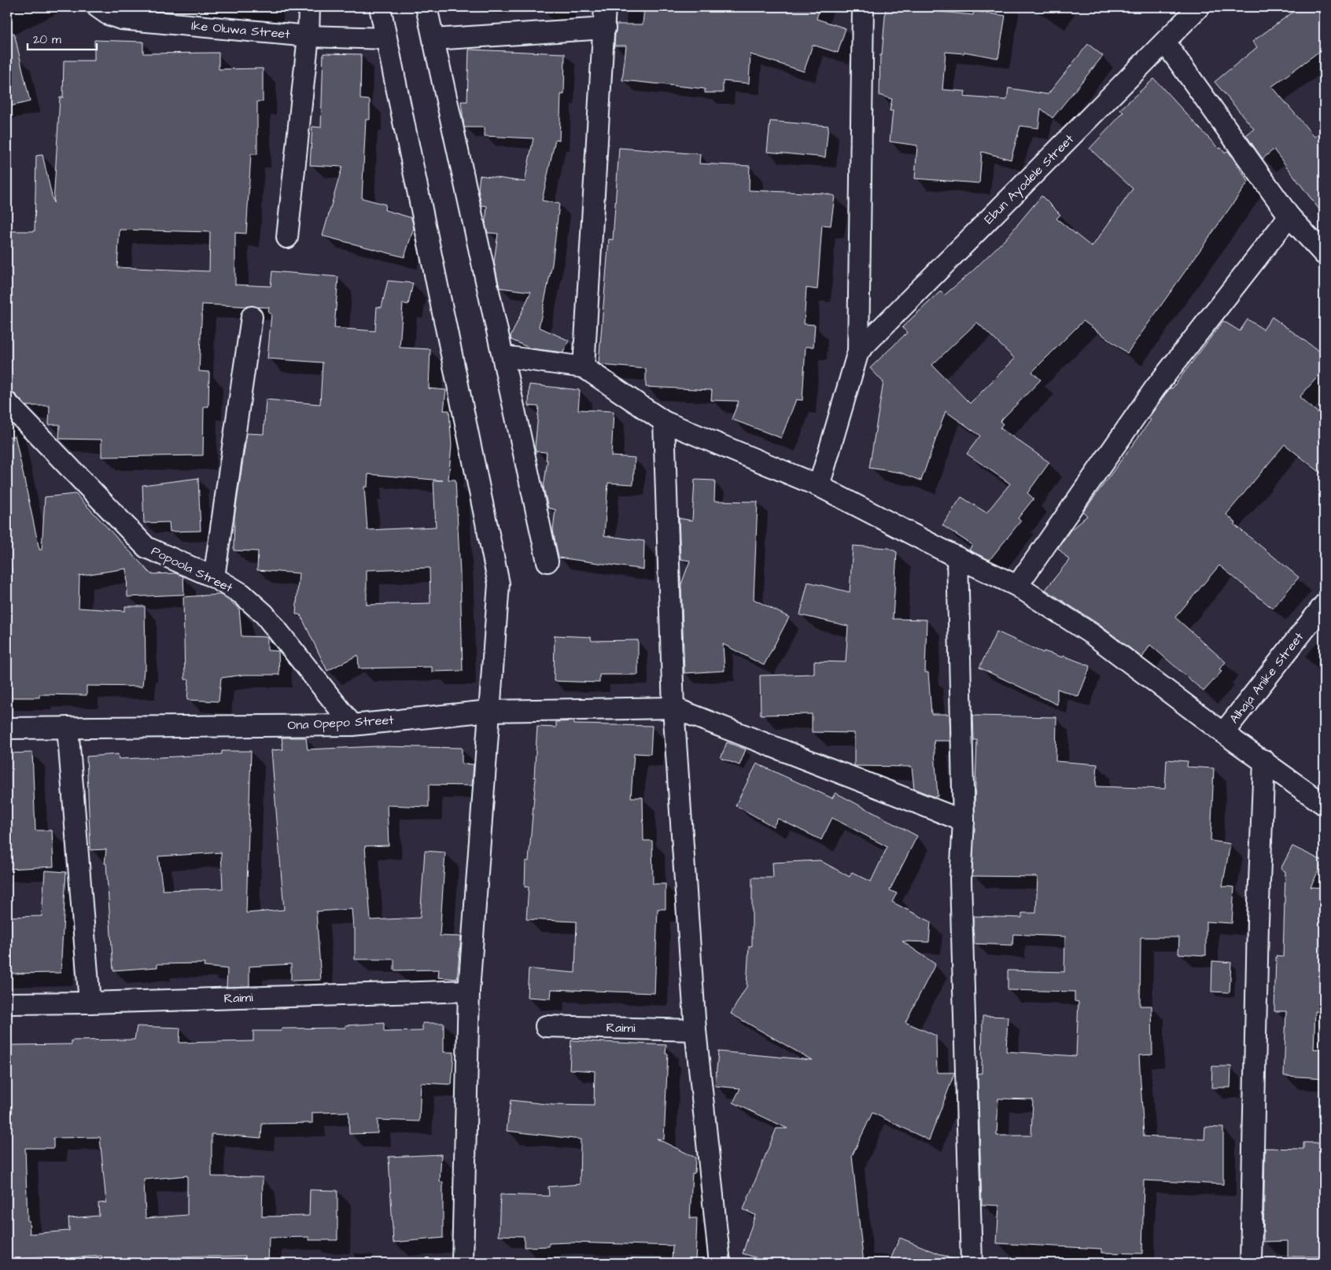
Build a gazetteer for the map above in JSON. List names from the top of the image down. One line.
{"streets":{"street":["Ike Oluwa Street","Ebun Ayodele Street","Popoola Street","Alhaja Anike Street","Ona Opepo Street","Raimi"]},"crossings":[["Popoola Street","Ona Opepo Street"]],"scale_bar":"20 m"}
